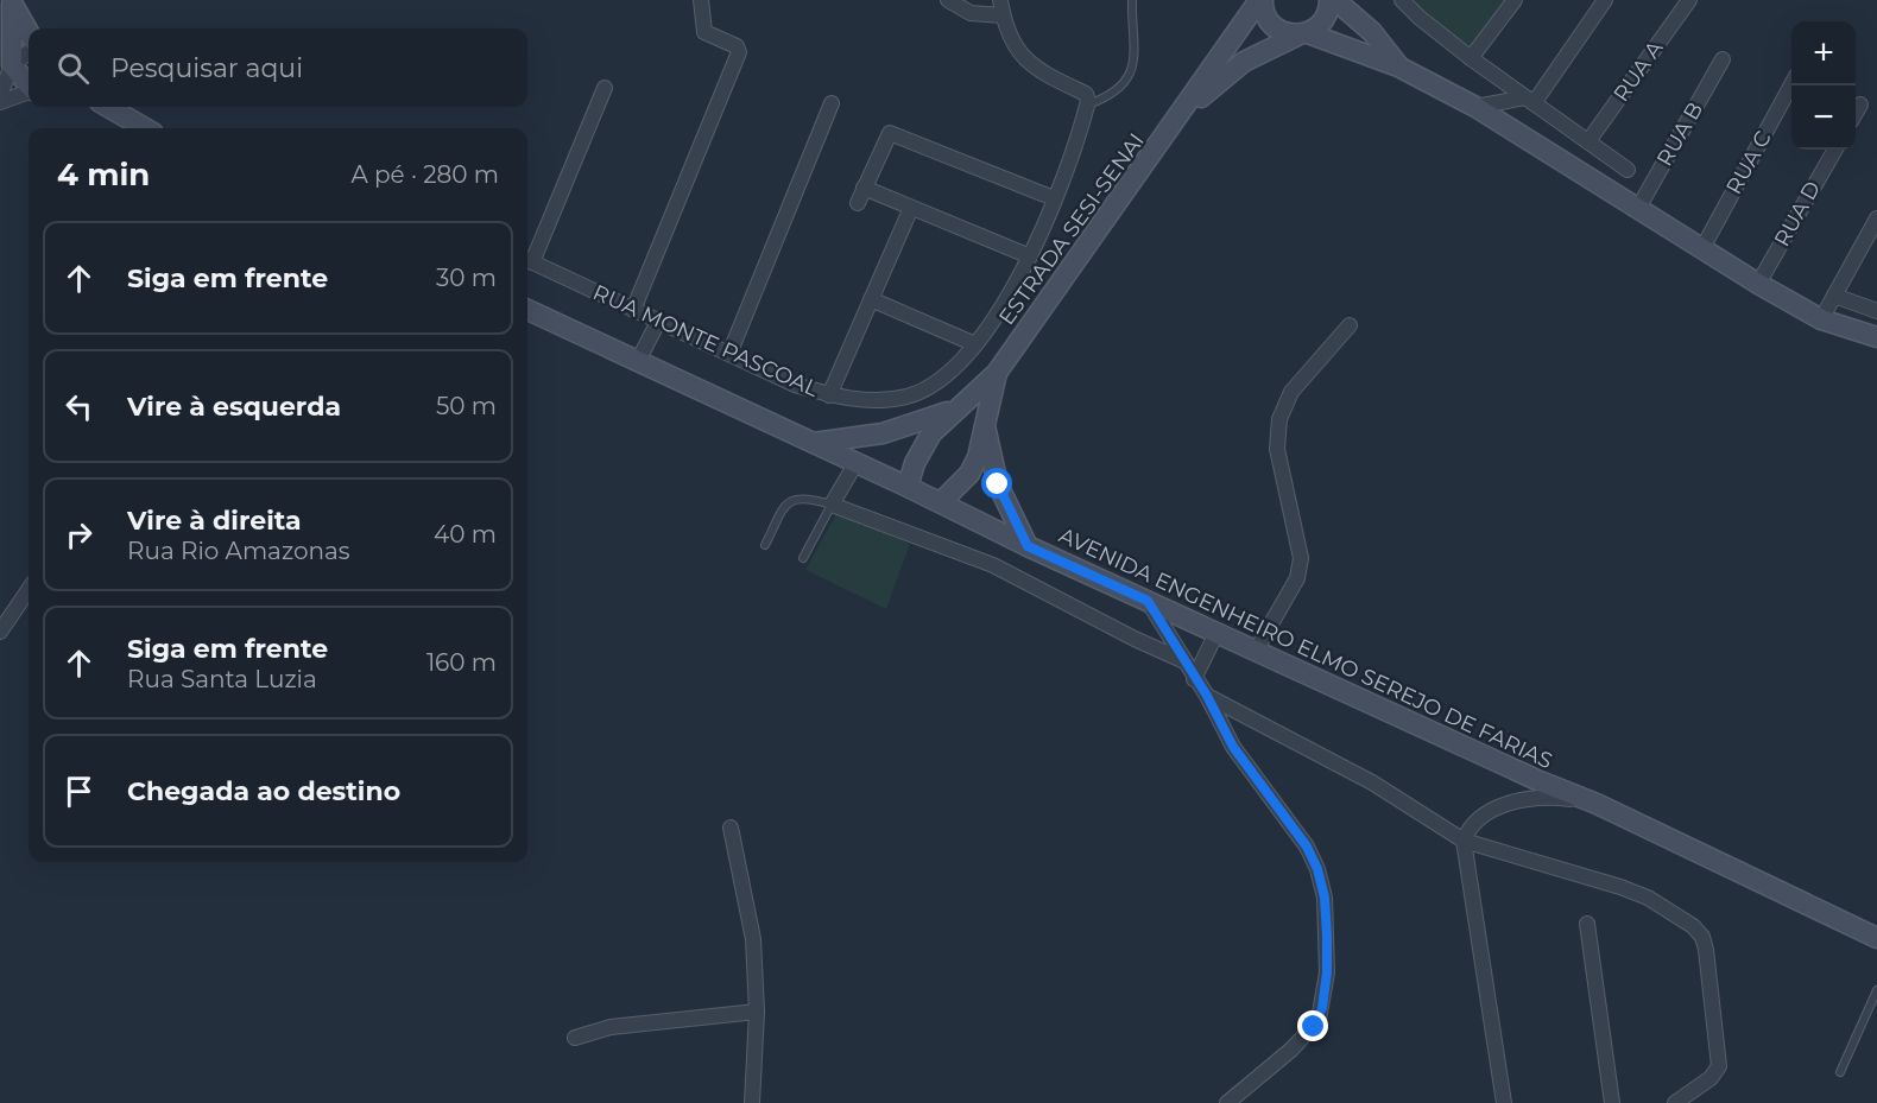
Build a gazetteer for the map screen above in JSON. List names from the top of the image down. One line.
{"streets":{"main road":["ESTRADA SESI-SENAI","AVENIDA ENGENHEIRO ELMO SEREJO DE FARIAS"],"street":["RUA A","RUA B","RUA C","RUA D","RUA MONTE PASCOAL"]},"crossings":[["ESTRADA SESI-SENAI","AVENIDA ENGENHEIRO ELMO SEREJO DE FARIAS"]],"page":{"map_buttons":["+","−"],"search":"Pesquisar aqui","heading":["4 min","A pé · 280 m"],"list":[["Siga em frente","30 m"],["Vire à esquerda","50 m"],["Vire à direita","Rua Rio Amazonas","40 m"],["Siga em frente","Rua Santa Luzia","160 m"],"Chegada ao destino"]}}
